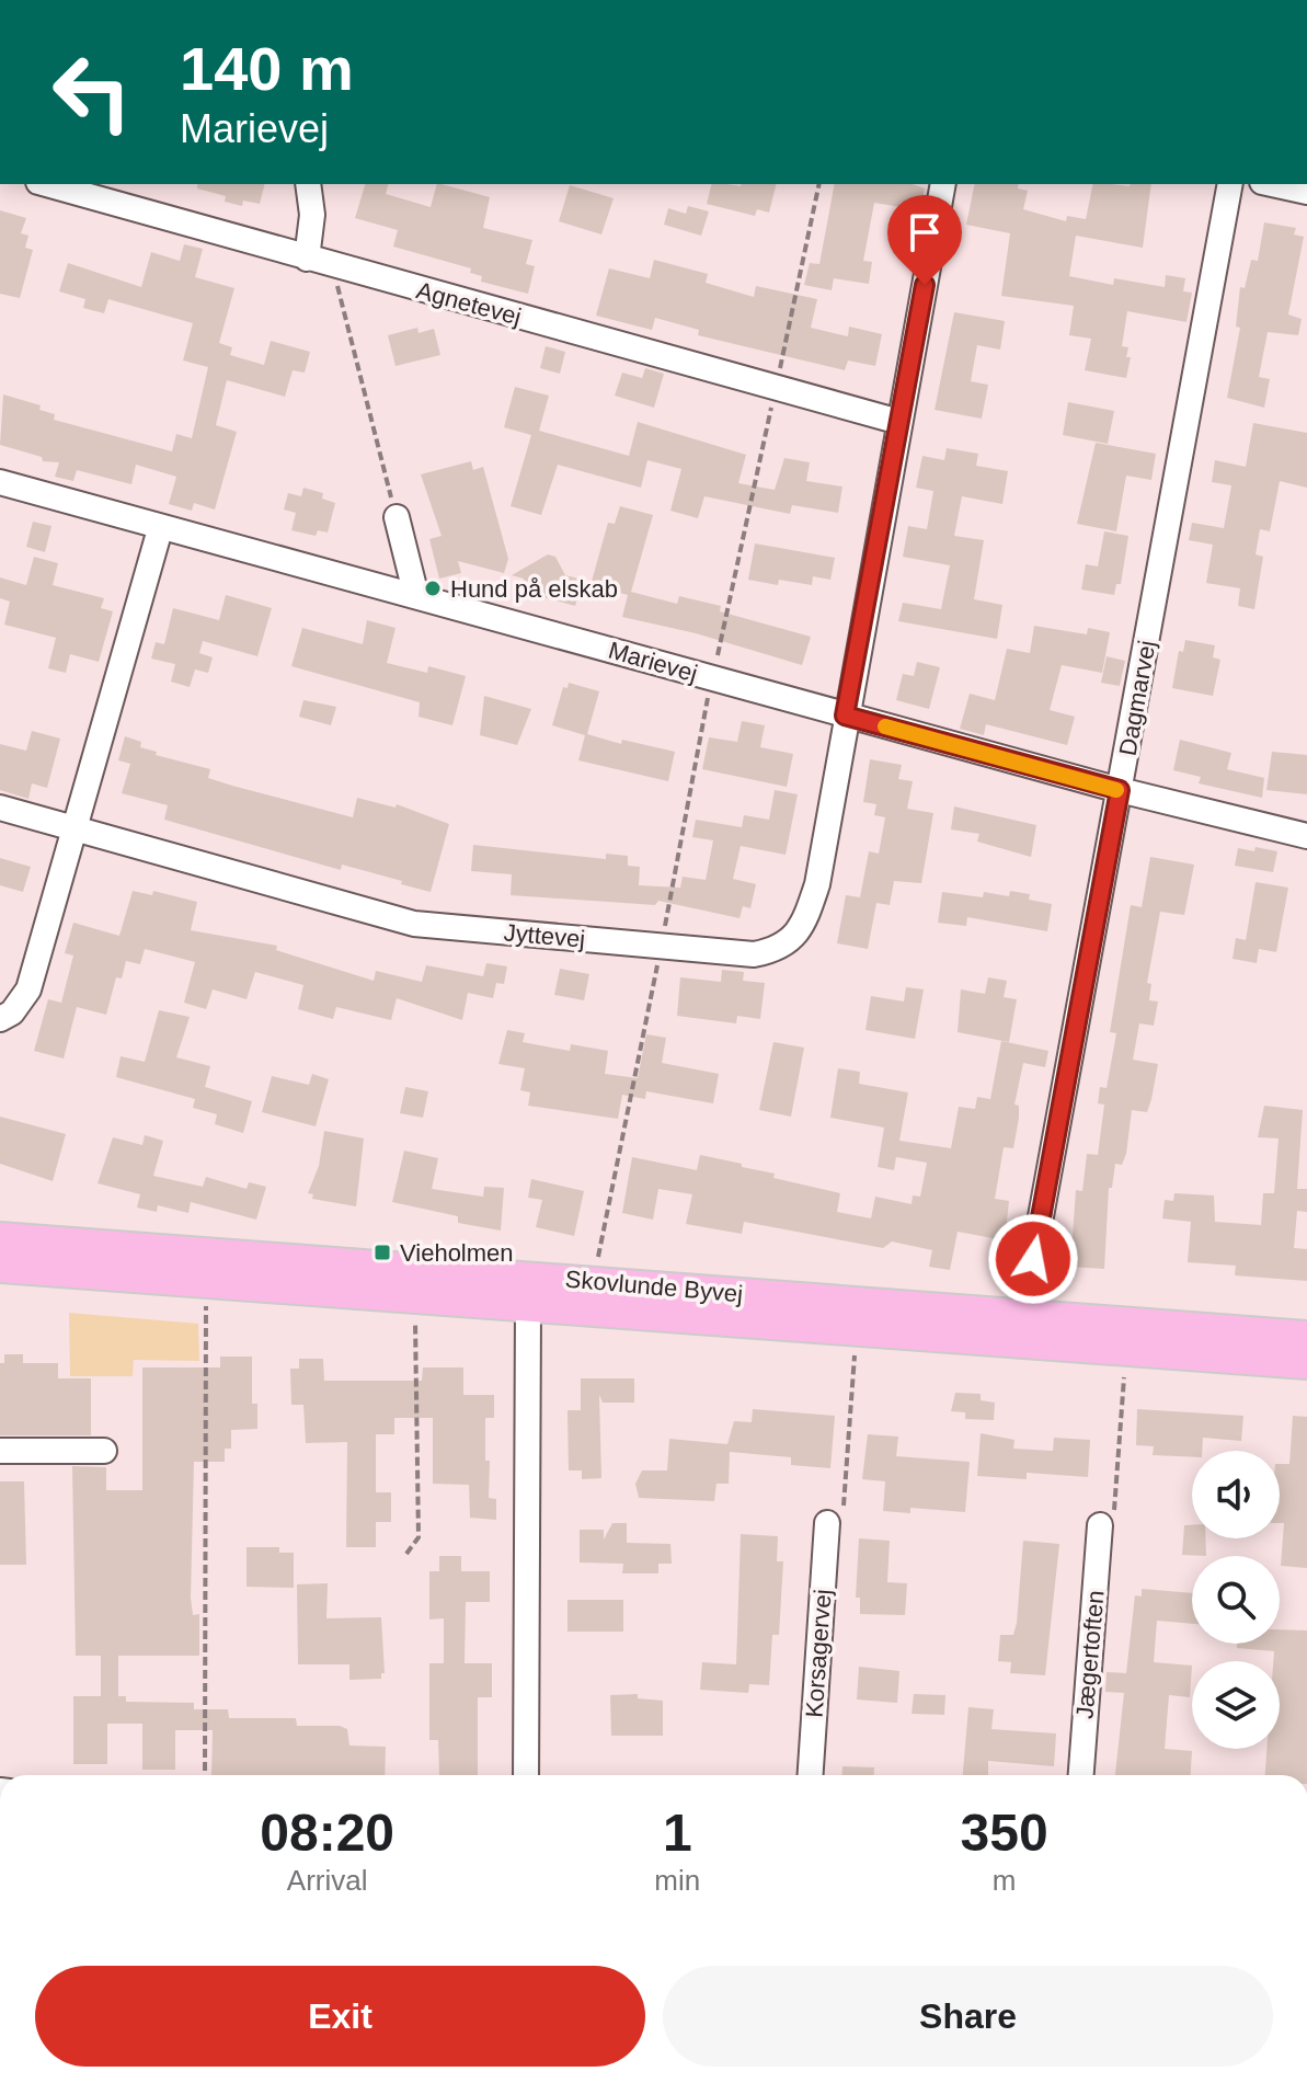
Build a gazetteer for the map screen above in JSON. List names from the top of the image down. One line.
{"streets":{"main road":["Skovlunde Byvej"],"street":["Agnetevej","Marievej","Dagmarvej","Jyttevej","Korsagervej","Jægertoften"]},"crossings":[["Agnetevej","Jyttevej"],["Marievej","Dagmarvej"],["Marievej","Jyttevej"],["Dagmarvej","Skovlunde Byvej"]],"places":{"other":["Hund på elskab"],"transit":["Vieholmen"]},"page":{"turn":["140 m","Marievej"],"eta":["08:20","Arrival","1","min","350","m"],"buttons":["Exit","Share"]}}
